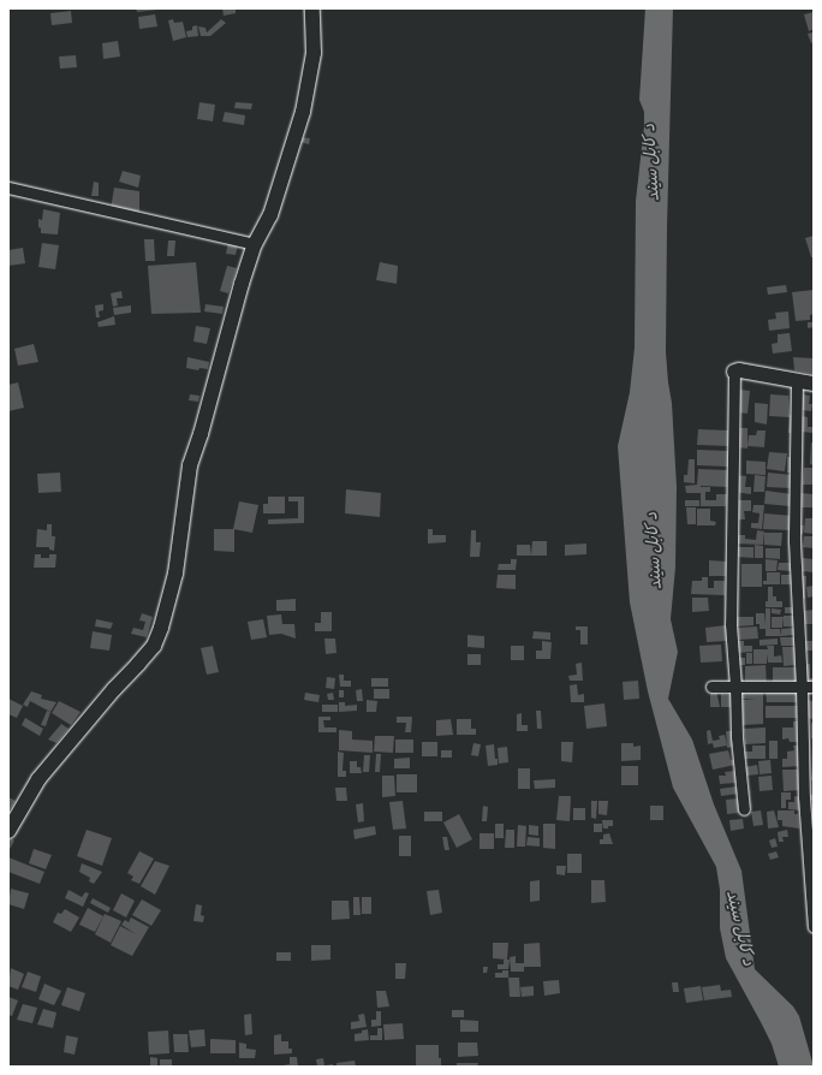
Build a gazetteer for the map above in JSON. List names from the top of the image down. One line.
{"water":["د کابل سيند"]}
